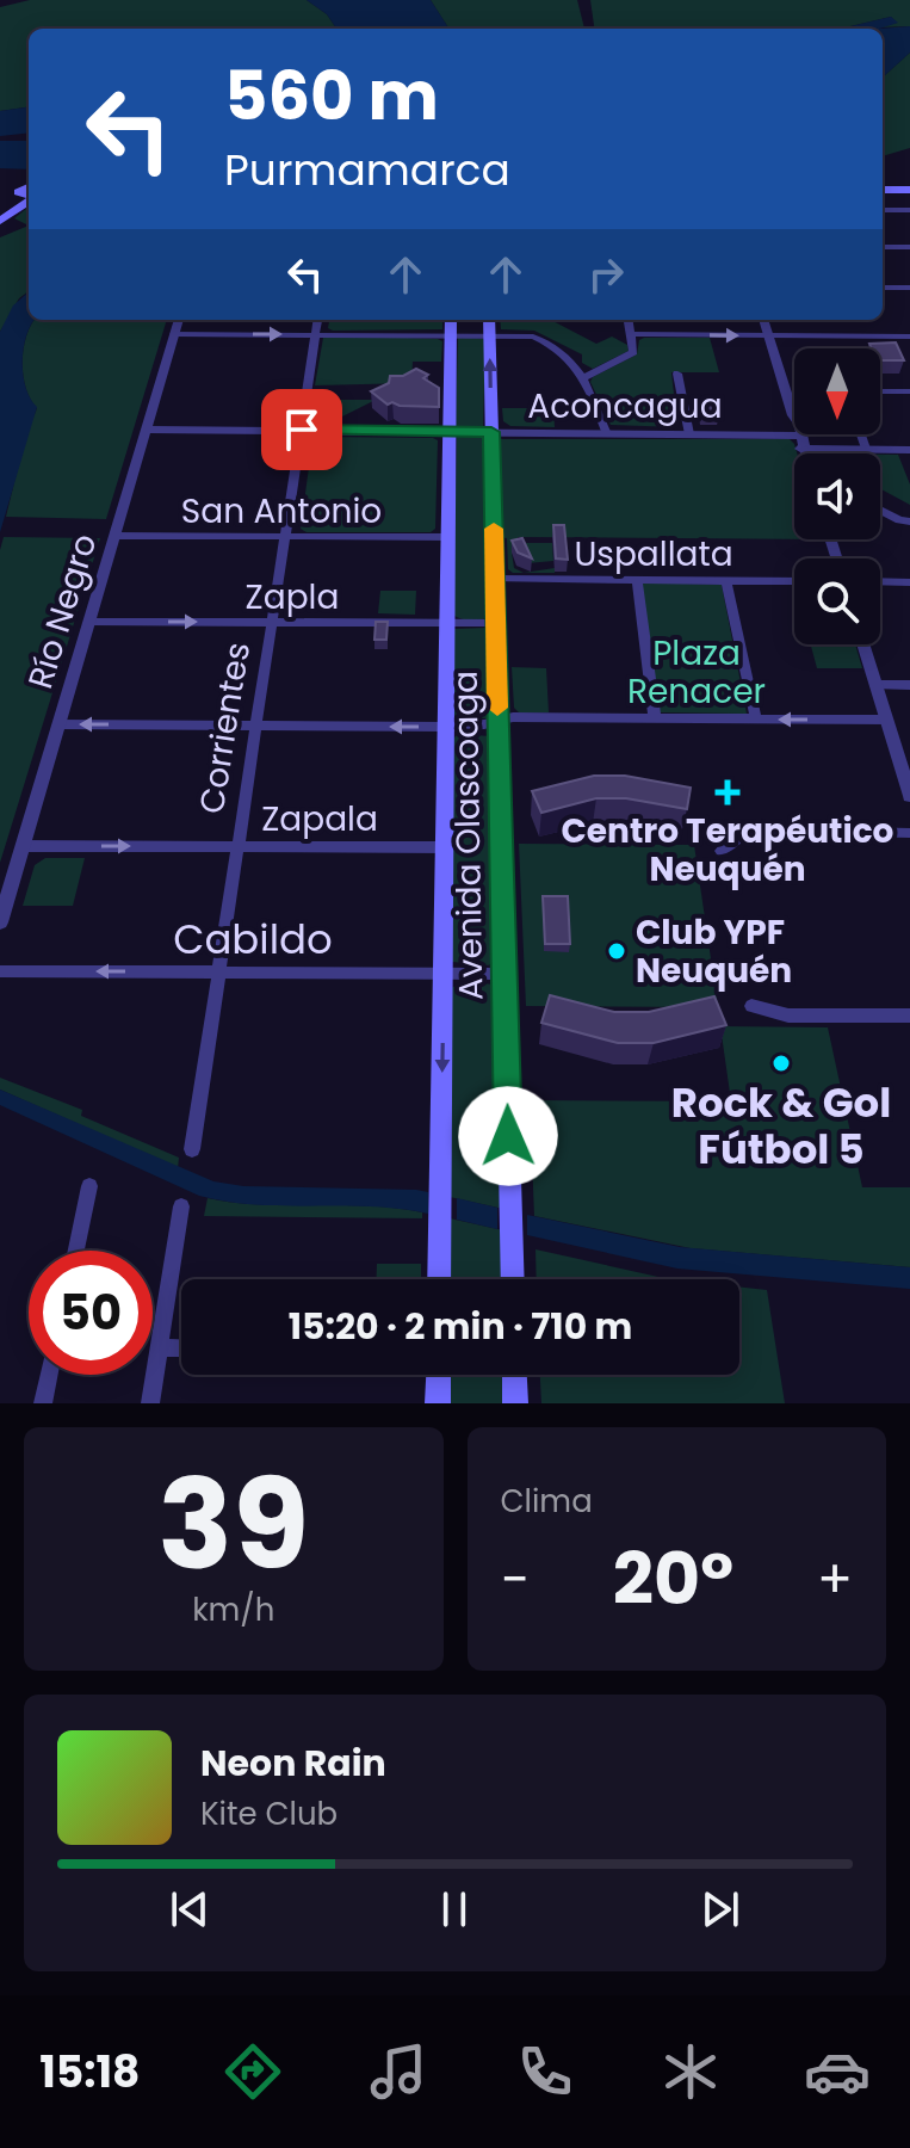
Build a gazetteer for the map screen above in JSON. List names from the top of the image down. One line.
{"streets":{"main road":["Avenida Olascoaga"],"street":["Aconcagua","San Antonio","Uspallata","Zapla","Río Negro","Corrientes","Zapala","Cabildo"]},"crossings":[["Aconcagua","Río Negro"],["Aconcagua","Corrientes"],["Aconcagua","Avenida Olascoaga"],["San Antonio","Río Negro"],["San Antonio","Corrientes"],["San Antonio","Avenida Olascoaga"],["Uspallata","Avenida Olascoaga"],["Zapla","Río Negro"],["Zapla","Corrientes"],["Zapla","Avenida Olascoaga"],["Río Negro","Zapala"],["Corrientes","Zapala"],["Corrientes","Cabildo"],["Zapala","Avenida Olascoaga"],["Avenida Olascoaga","Cabildo"]],"one_way":["Zapala","Cabildo"],"parks":["Plaza Renacer"],"places":{"health":["Centro Terapéutico Neuquén"],"other":["Club YPF Neuquén","Rock & Gol Fútbol 5"]},"north":"bottom","page":{"turn":["560 m","Purmamarca"],"limit":"50","trip":"15:20 · 2 min · 710 m","tile":[["39","km/h"],"Clima"],"heat":["−","20°","+"],"song":["Neon Rain","Kite Club"],"tabs":"15:18"}}
